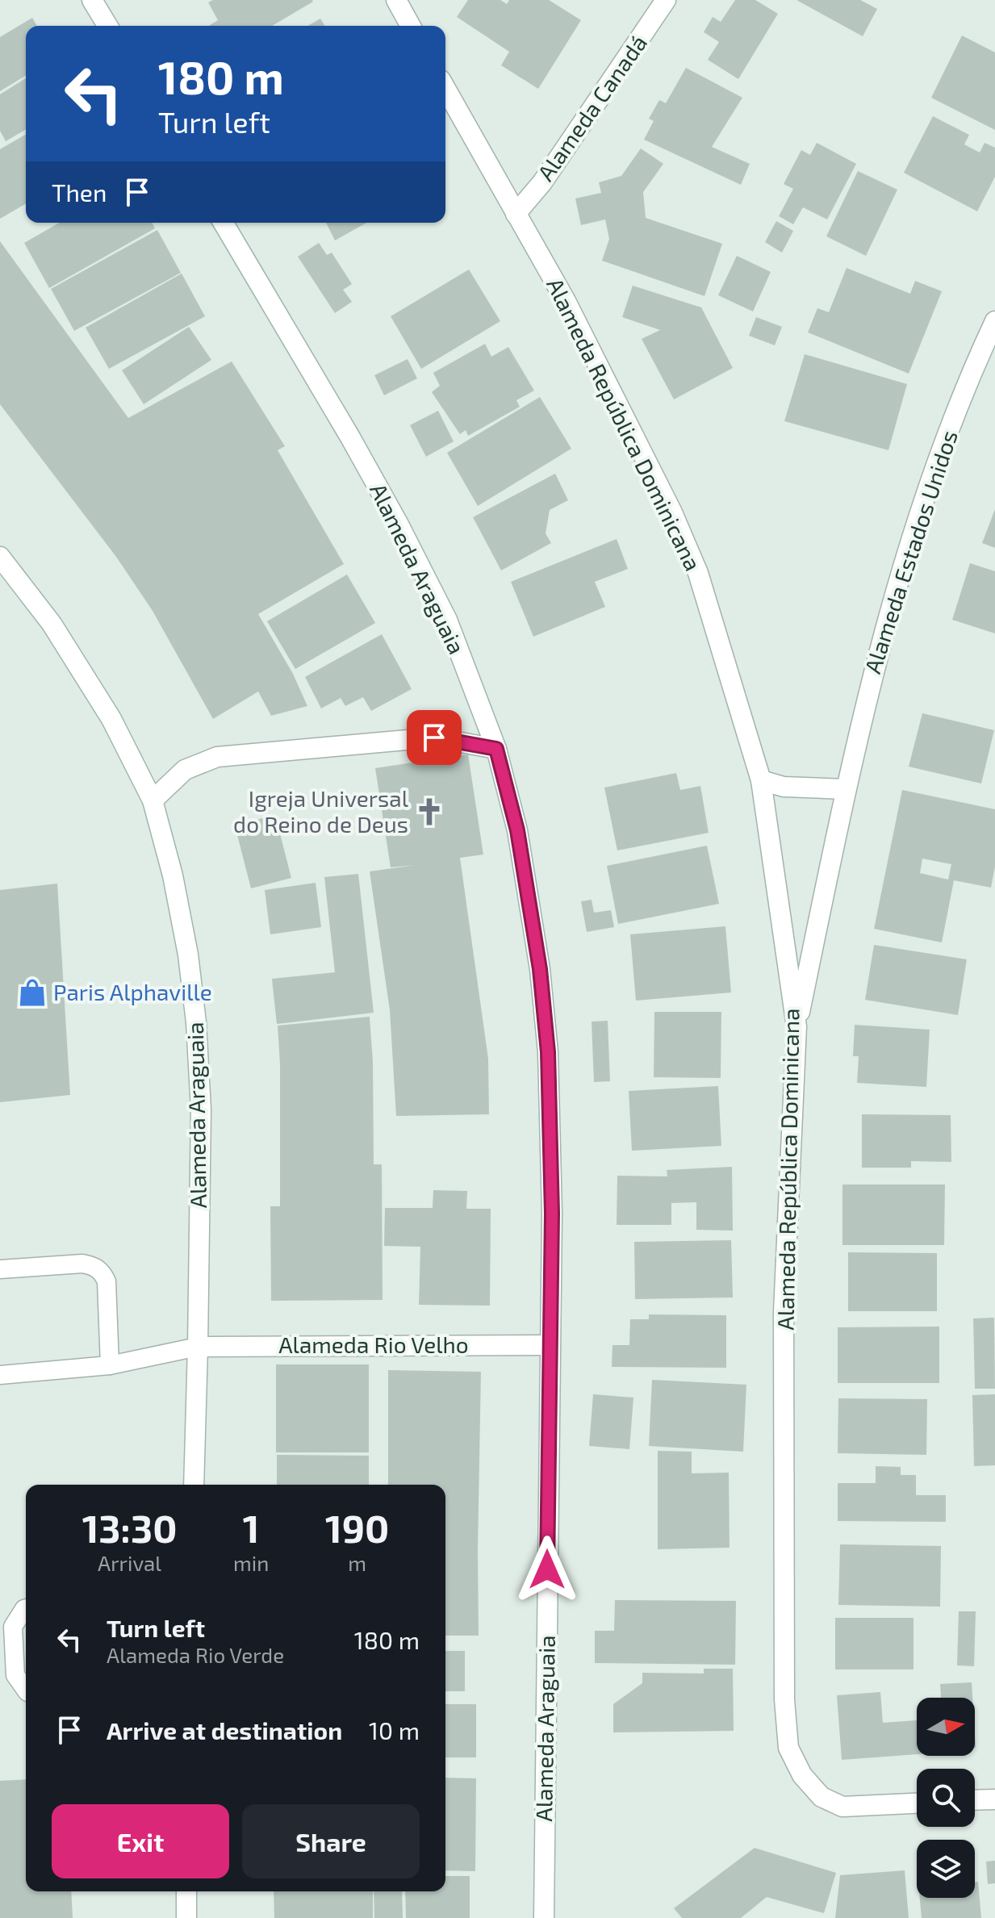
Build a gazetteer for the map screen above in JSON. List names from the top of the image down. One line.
{"streets":{"street":["Alameda Canadá","Alameda República Dominicana","Alameda Estados Unidos","Alameda Araguaia","Alameda Rio Velho"]},"crossings":[["Alameda Canadá","Alameda República Dominicana"],["Alameda República Dominicana","Alameda Estados Unidos"],["Alameda Araguaia","Alameda Rio Velho"]],"places":{"church":["Igreja Universal do Reino de Deus"],"shop":["Paris Alphaville"]},"north":"right","page":{"turn":["180 m","Turn left"],"then":"Then","eta":["13:30","Arrival","1","min","190","m"],"list":[{"name":"Turn left","note":"Alameda Rio Verde","value":"180 m"},{"name":"Arrive at destination","value":"10 m"}],"buttons":["Exit","Share"]}}
